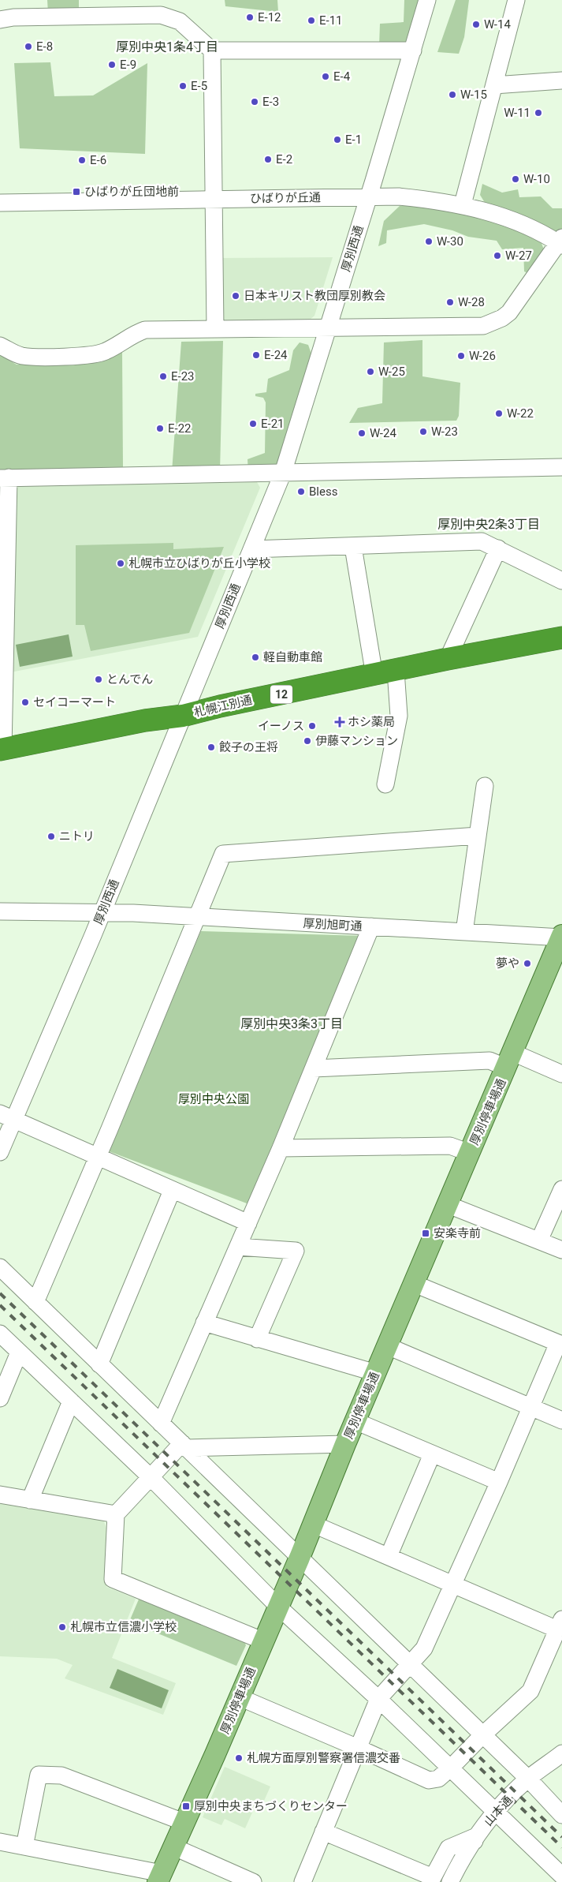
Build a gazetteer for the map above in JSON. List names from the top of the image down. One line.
{"streets":{"highway":["12","札幌江別通"],"main road":["厚別停車場通"],"street":["ひばりが丘通","厚別西通","厚別旭町通","山本通"]},"crossings":[["ひばりが丘通","厚別西通"],["厚別西通","札幌江別通"],["厚別西通","厚別旭町通"],["厚別旭町通","厚別停車場通"]],"districts":["厚別中央1条4丁目","厚別中央2条3丁目","厚別中央3条3丁目"],"parks":["厚別中央公園"],"places":{"other":["E-12","E-11","W-14","E-8","E-9","E-4","E-5","W-15","E-3","W-11","E-1","E-2","E-6","W-10","W-30","W-27","日本キリスト教団厚別教会","W-28","E-24","W-26","W-25","E-23","W-22","E-21","E-22","W-23","W-24","Bless","札幌市立ひばりが丘小学校","軽自動車館","とんでん","セイコーマート","イーノス","伊藤マンション","餃子の王将","ニトリ","夢や","札幌市立信濃小学校","札幌方面厚別警察署信濃交番"],"transit":["ひばりが丘団地前","安楽寺前","厚別中央まちづくりセンター"],"health":["ホシ薬局"]}}
